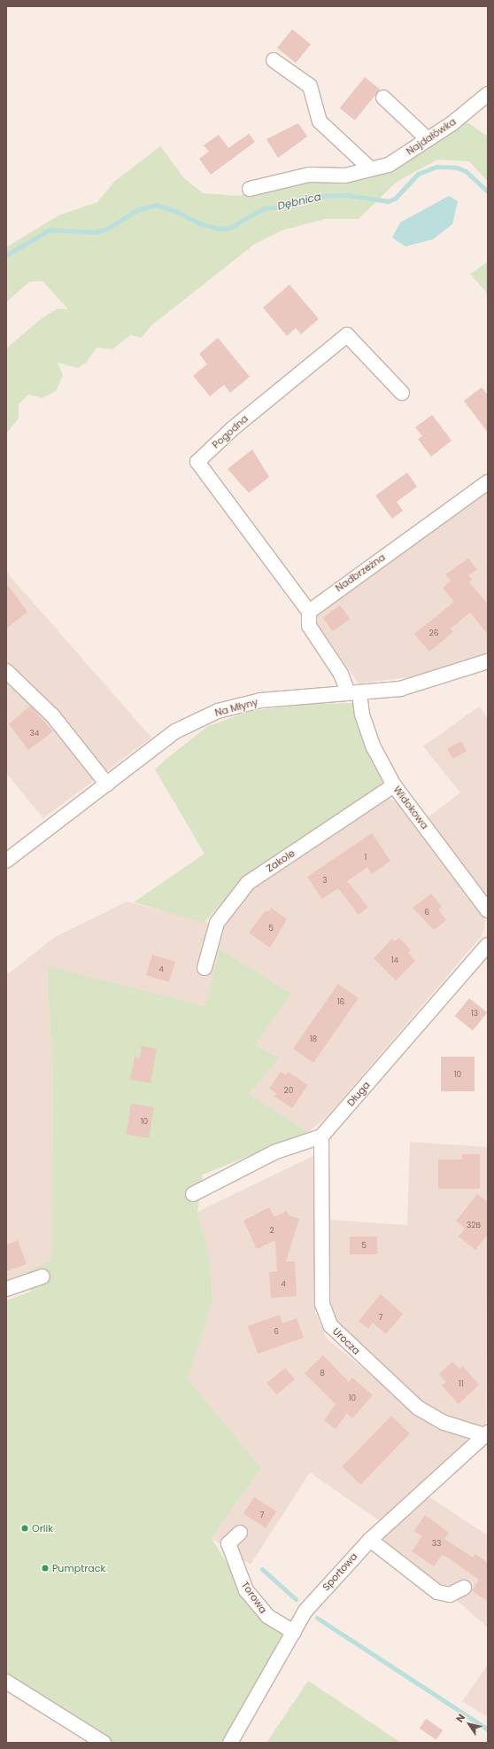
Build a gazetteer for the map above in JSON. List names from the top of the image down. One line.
{"streets":{"street":["Najdałówka","Pogodna","Nadbrzeżna","Na Młyny","Widokowa","Zakole","Długa","Urocza","Sportowa","Torowa"]},"crossings":[["Pogodna","Nadbrzeżna"],["Na Młyny","Widokowa"],["Widokowa","Zakole"],["Długa","Urocza"],["Urocza","Sportowa"],["Sportowa","Torowa"]],"water":["Dębnica"],"places":["Orlik","Pumptrack"],"house_numbers":["26","34","1","3","6","5","14","4","16","13","18","10","20","10","32B","2","5","4","7","6","8","11","10","7","33"],"north":"top left"}
